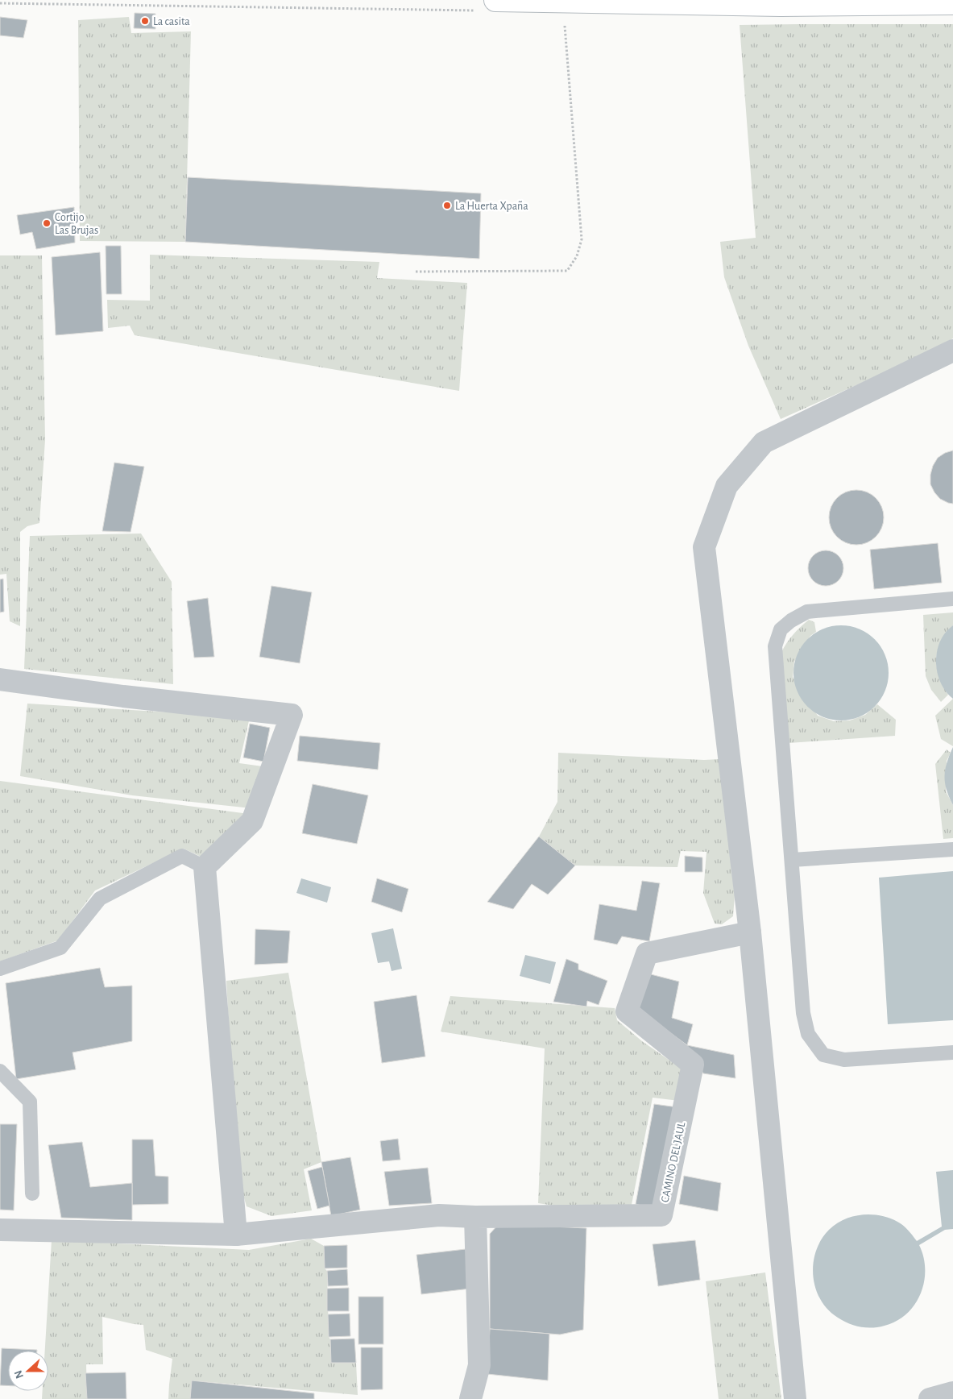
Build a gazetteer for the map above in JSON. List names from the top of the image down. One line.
{"streets":{"street":["CAMINO DEL JAUL"]},"places":["La casita","La Huerta Xpaña","Cortijo Las Brujas"],"north":"left"}
